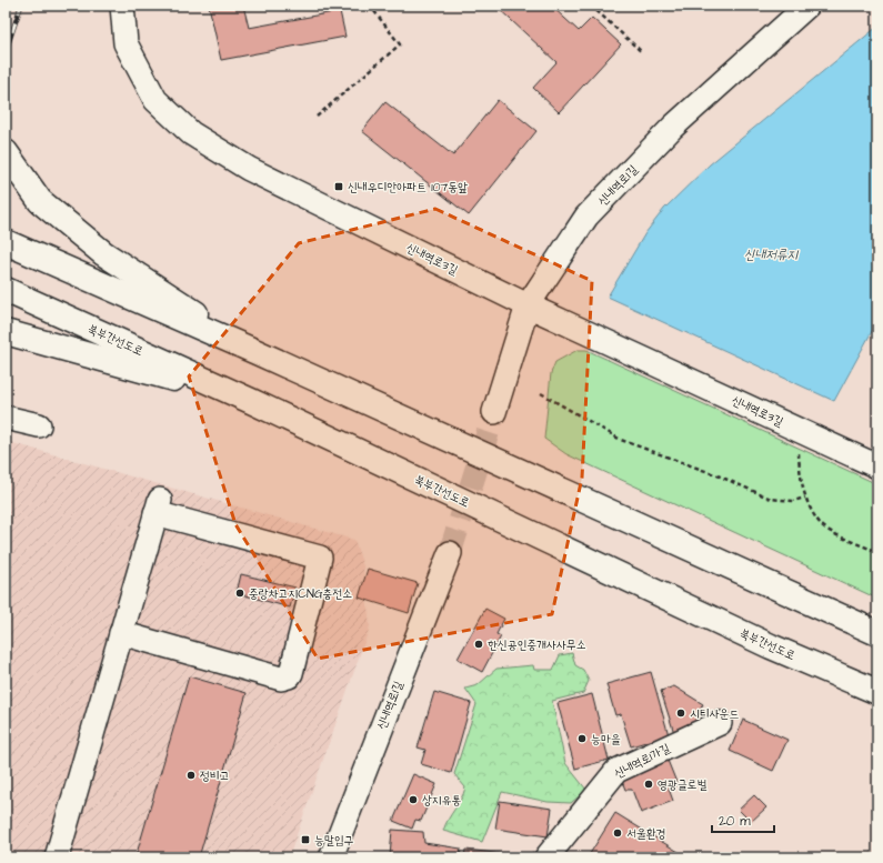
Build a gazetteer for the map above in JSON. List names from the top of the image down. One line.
{"streets":{"highway":["북부간선도로"],"street":["신내역로1길","신내역로3길","신내역로1가길"]},"crossings":[["신내역로1길","신내역로3길"]],"water":["신내저류지"],"places":{"transit":["신내우디안아파트 107동앞","능말입구"],"other":["중랑차고지CNG충전소","한신공인중개사사무소","시티사운드","능마을","정비고","영광글로벌","상지유통","서울환경"]},"scale_bar":"20 m"}
